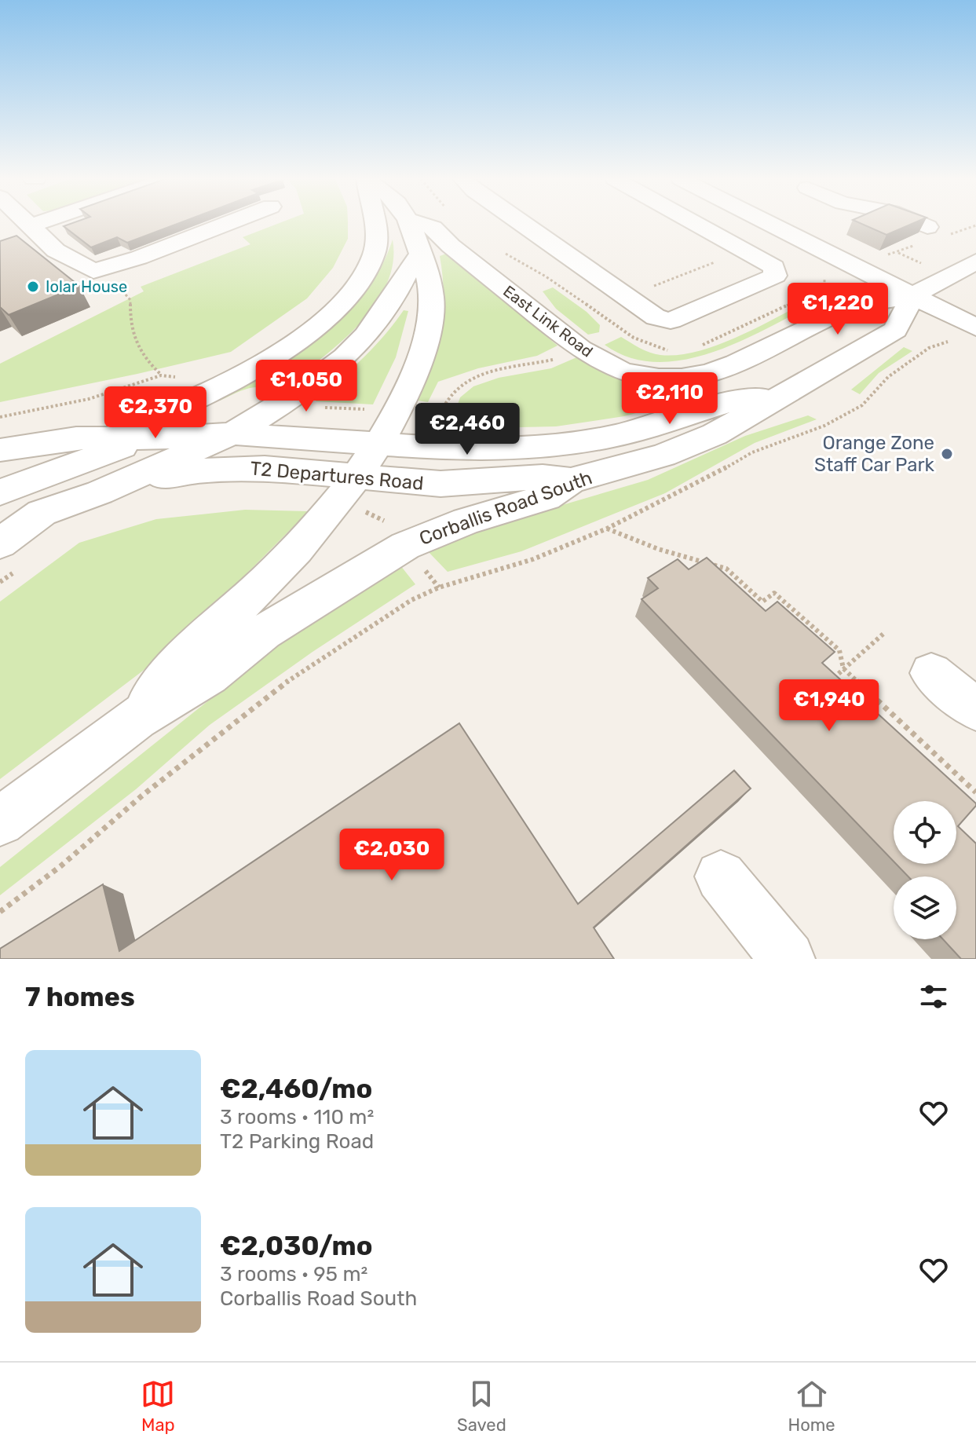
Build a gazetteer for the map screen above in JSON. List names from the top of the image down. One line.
{"streets":{"street":["East Link Road","T2 Departures Road","Corballis Road South"]},"crossings":[["East Link Road","Corballis Road South"],["T2 Departures Road","Corballis Road South"]],"places":["Iolar House","Orange Zone Staff Car Park"],"page":{"price":["€1,220","€1,050","€2,110","€2,370","€2,460","€1,940","€2,030"],"heading":"7 homes","list":[{"name":"€2,460/mo","note":"3 rooms · 110 m² · T2 Parking Road"},{"name":"€2,030/mo","note":"3 rooms · 95 m² · Corballis Road South"}],"tabs":["Map","Saved","Home"]}}
